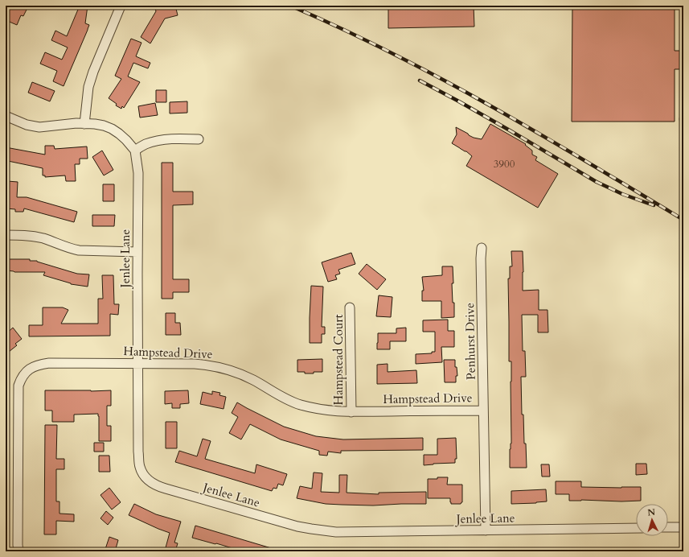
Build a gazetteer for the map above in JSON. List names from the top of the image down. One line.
{"streets":{"street":["Jenlee Lane","Penhurst Drive","Hampstead Drive","Hampstead Court"]},"crossings":[["Jenlee Lane","Penhurst Drive"],["Jenlee Lane","Hampstead Drive"],["Penhurst Drive","Hampstead Drive"],["Hampstead Drive","Hampstead Court"]],"house_numbers":["3900"],"north":"top"}
